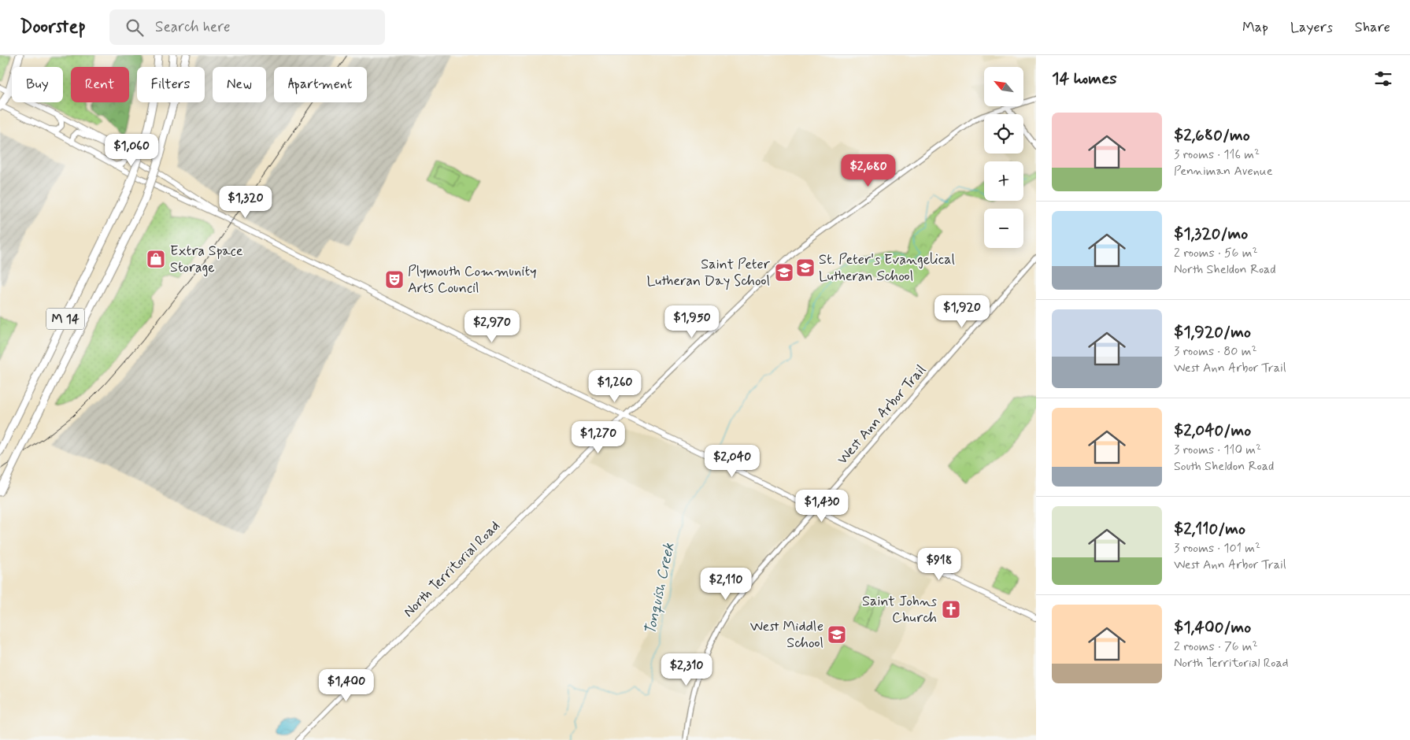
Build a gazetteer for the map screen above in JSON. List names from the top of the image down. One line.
{"streets":{"highway":["M 14"],"main road":["North Territorial Road"],"street":["West Ann Arbor Trail"]},"water":["Tonquish Creek"],"places":{"shop":["Extra Space Storage"],"school or university":["St. Peter's Evangelical Lutheran School","Saint Peter Lutheran Day School","West Middle School"],"theatre":["Plymouth Community Arts Council"],"church":["Saint Johns Church"]},"north":"top left","page":{"header":"Doorstep","search":"Search here","nav":["Map","Layers","Share"],"heading":"14 homes","map_buttons":["+","−"],"chip":["Buy","Rent","Filters","New","Apartment"],"list":[{"name":"$2,680/mo","note":"3 rooms · 116 m² · Penniman Avenue"},{"name":"$1,320/mo","note":"2 rooms · 56 m² · North Sheldon Road"},{"name":"$1,920/mo","note":"3 rooms · 80 m² · West Ann Arbor Trail"},{"name":"$2,040/mo","note":"3 rooms · 110 m² · South Sheldon Road"},{"name":"$2,110/mo","note":"3 rooms · 101 m² · West Ann Arbor Trail"},{"name":"$1,400/mo","note":"2 rooms · 76 m² · North Territorial Road"}],"price":["$1,060","$2,680","$1,320","$1,920","$1,950","$2,970","$1,260","$1,270","$2,040","$1,430","$918","$2,110","$2,310","$1,400"]}}
